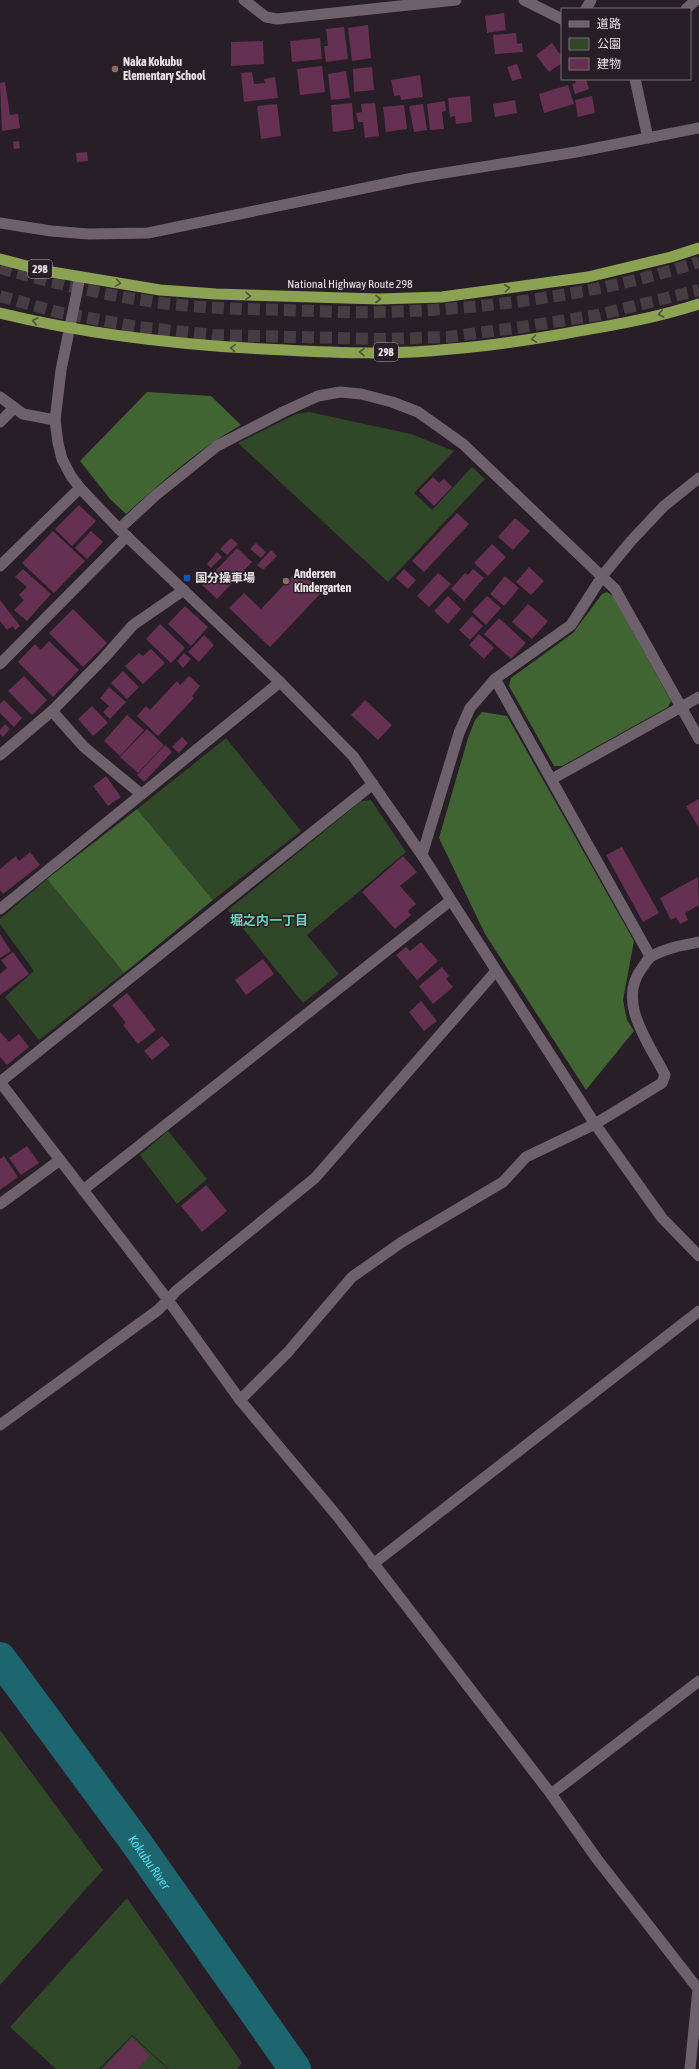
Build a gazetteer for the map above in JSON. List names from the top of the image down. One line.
{"streets":{"highway":["298","National Highway Route 298"]},"districts":["堀之内一丁目"],"water":["Kokubu River"],"places":{"other":["Naka Kokubu Elementary School","Andersen Kindergarten"],"transit":["国分操車場"]},"legend":["道路","公園","建物"]}
